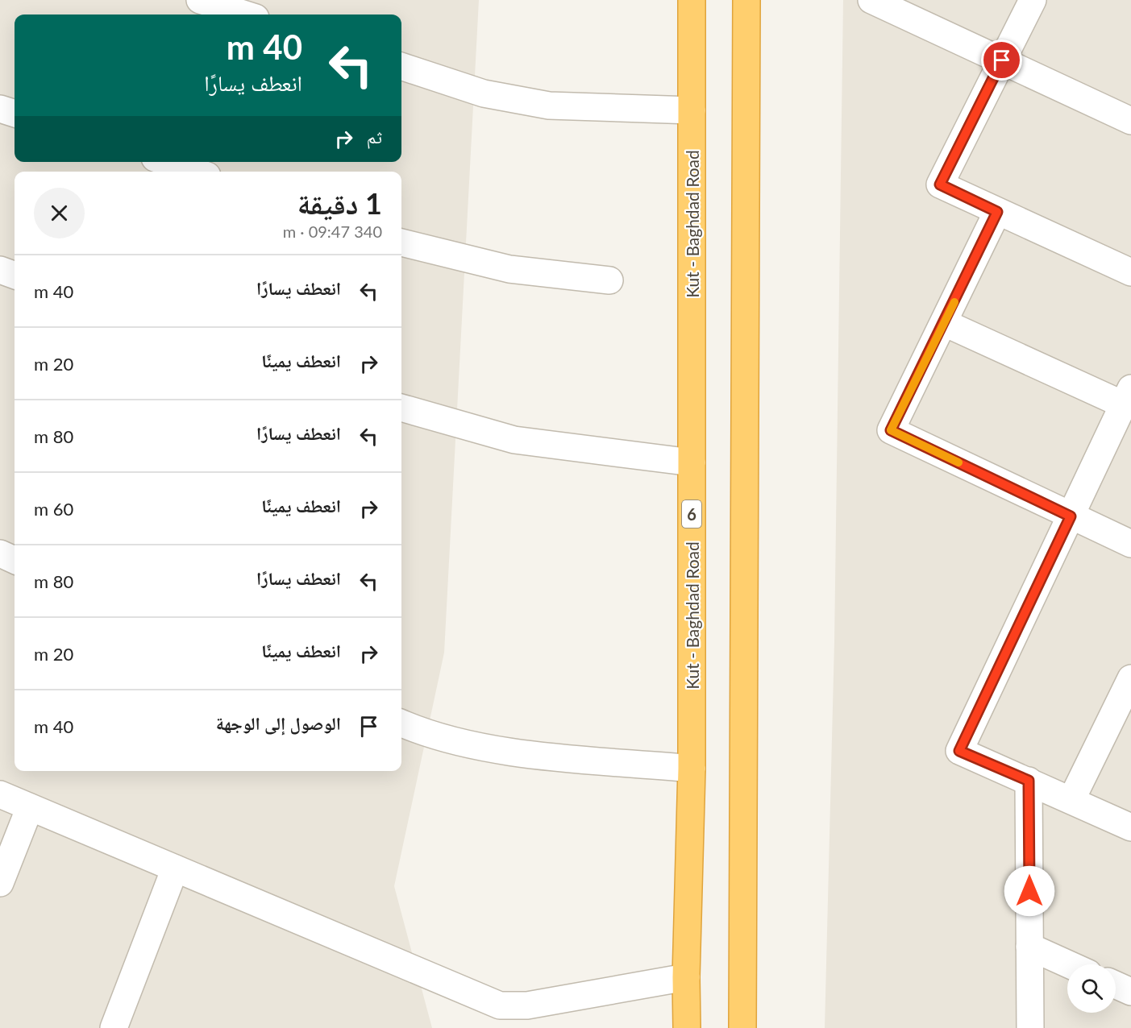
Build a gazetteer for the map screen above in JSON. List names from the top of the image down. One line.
{"streets":{"highway":["Kut - Baghdad Road","6"]},"page":{"turn":["40 m","انعطف يسارًا"],"then":"ثم","heading":["1 دقيقة","340 m · 09:47"],"list":[{"name":"انعطف يسارًا","value":"40 m"},{"name":"انعطف يمينًا","value":"20 m"},{"name":"انعطف يسارًا","value":"80 m"},{"name":"انعطف يمينًا","value":"60 m"},{"name":"انعطف يسارًا","value":"80 m"},{"name":"انعطف يمينًا","value":"20 m"},{"name":"الوصول إلى الوجهة","value":"40 m"}]}}
